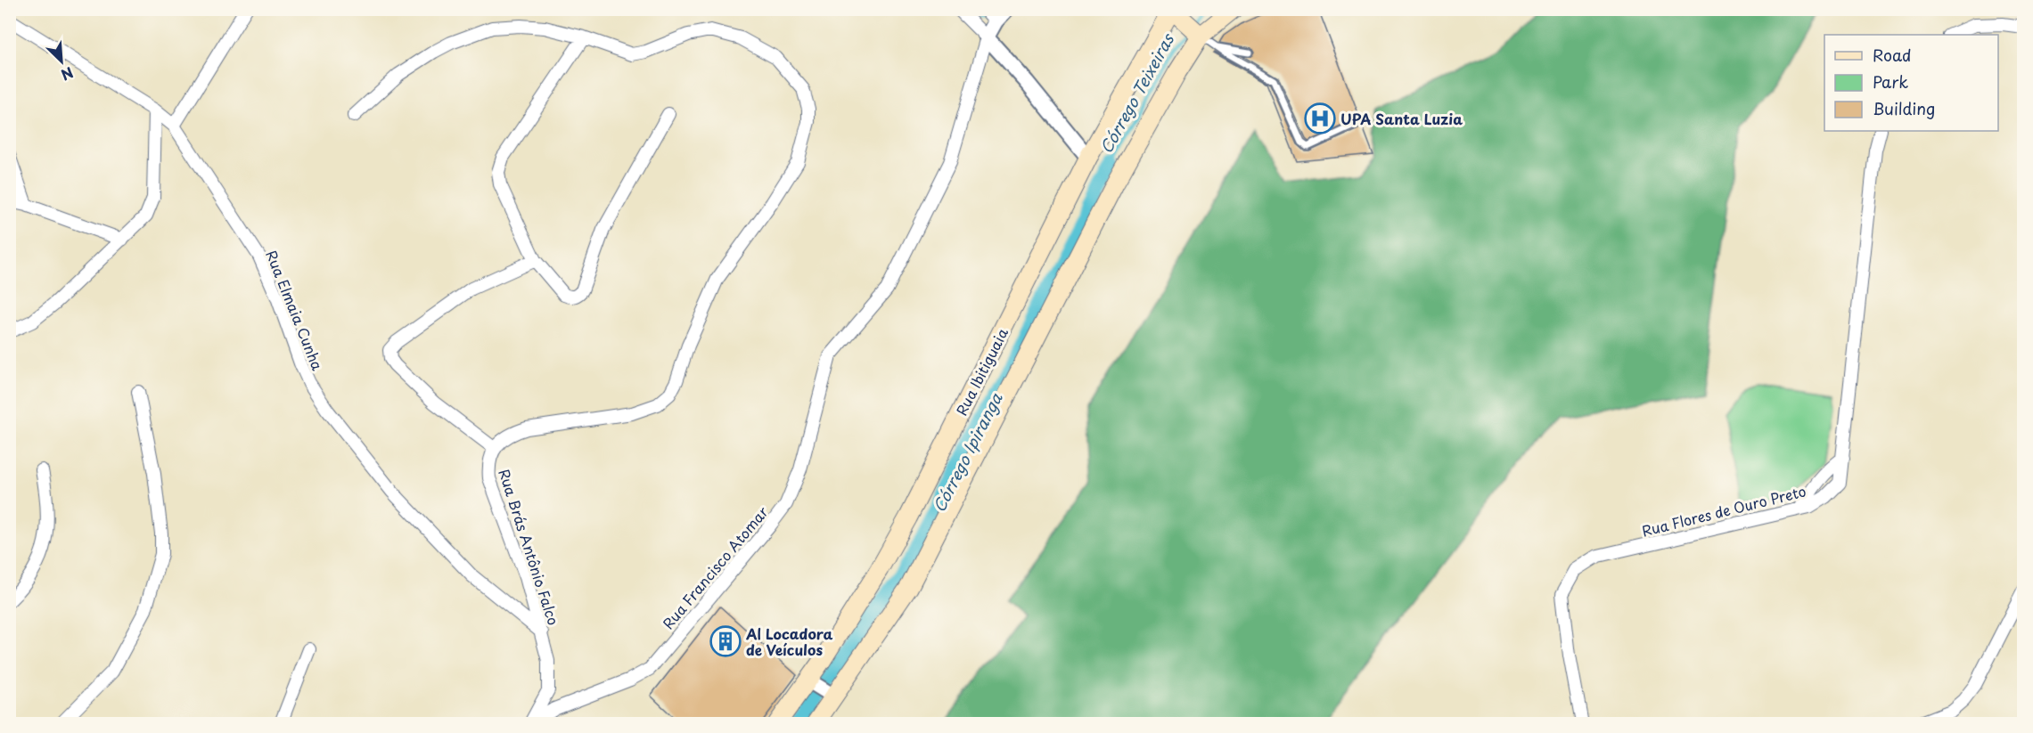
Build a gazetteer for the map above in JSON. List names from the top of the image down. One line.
{"streets":{"main road":["Rua Ibitiguaia"],"street":["Rua Elmaia Cunha","Rua Flores de Ouro Preto","Rua Brás Antônio Falco","Rua Francisco Atomar"]},"crossings":[["Rua Elmaia Cunha","Rua Brás Antônio Falco"],["Rua Brás Antônio Falco","Rua Francisco Atomar"]],"water":["Córrego Teixeiras","Córrego Ipiranga"],"places":{"hospital":["UPA Santa Luzia"],"building":["Al Locadora de Veículos"]},"legend":["Road","Park","Building"],"north":"bottom right"}
